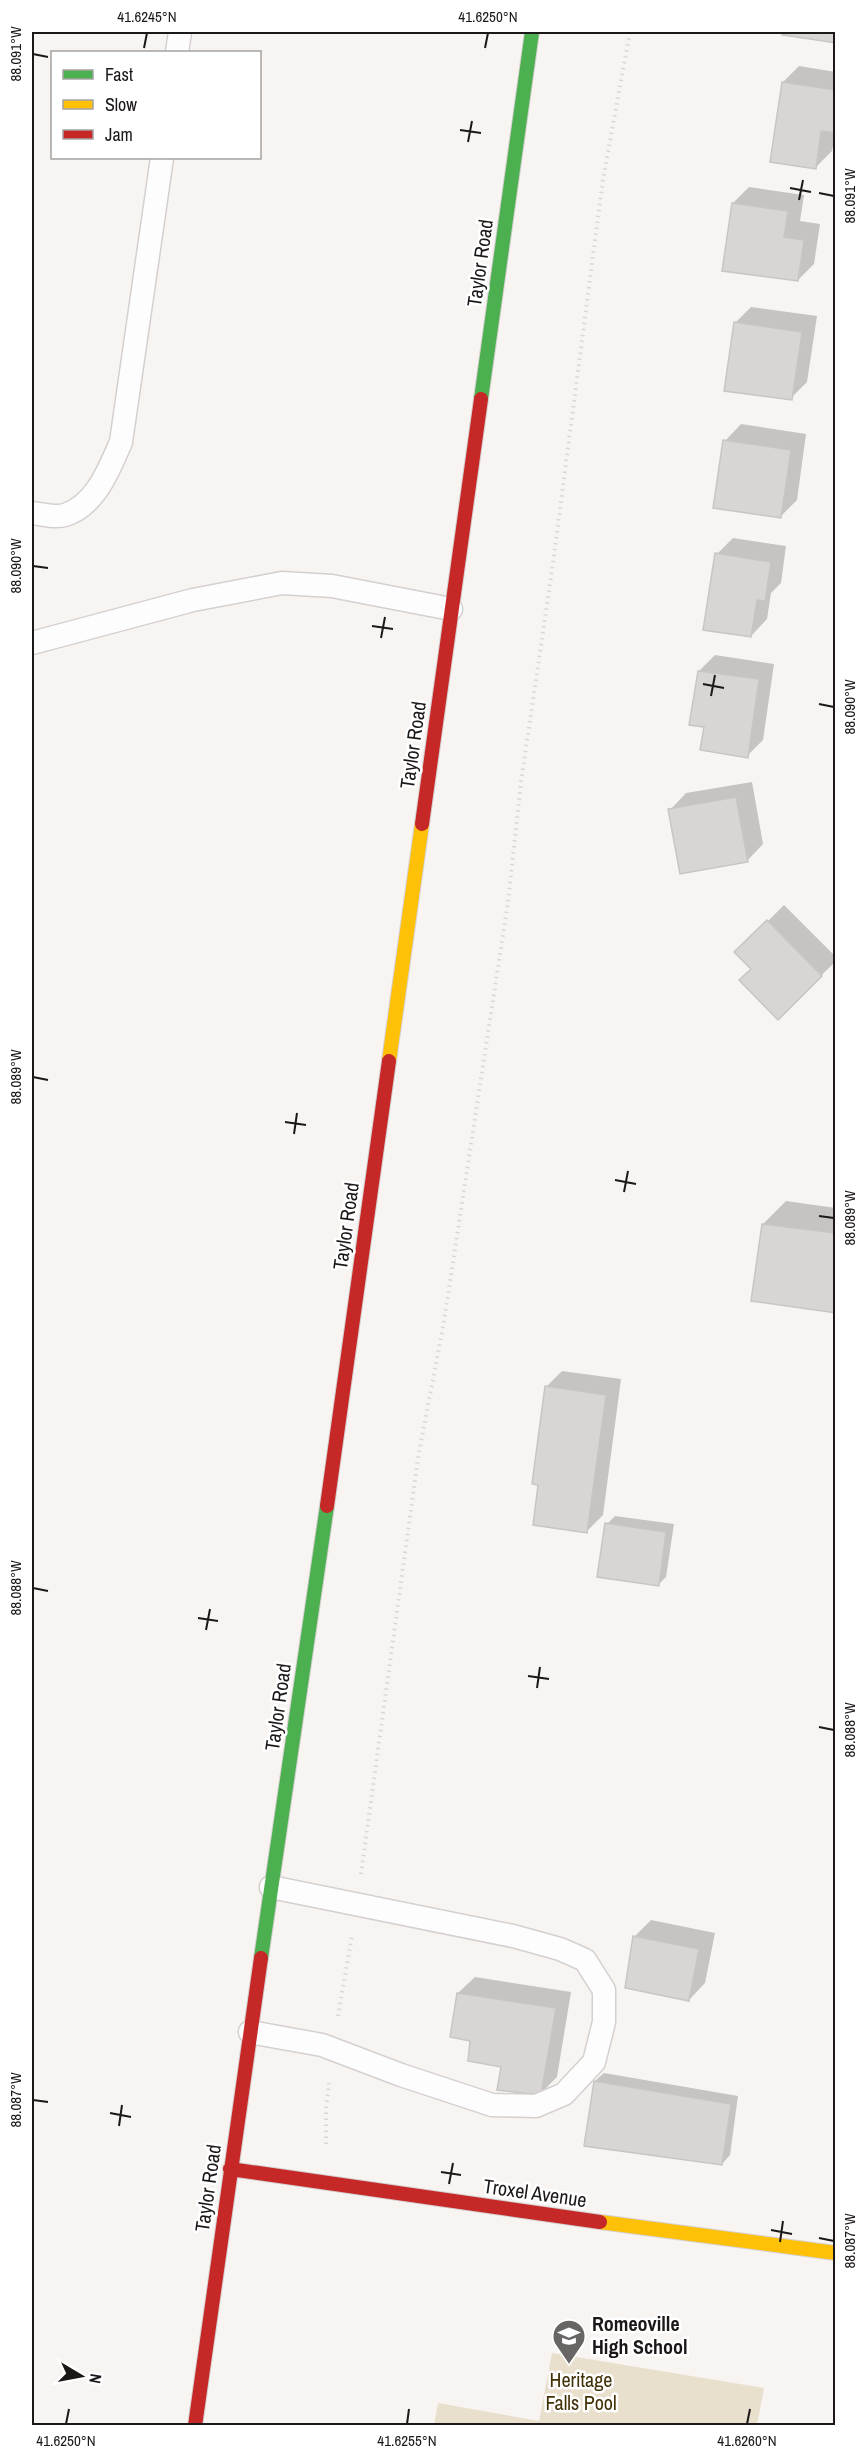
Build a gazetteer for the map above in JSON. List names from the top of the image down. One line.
{"streets":{"main road":["Taylor Road","Troxel Avenue"]},"crossings":[["Taylor Road","Troxel Avenue"]],"parks":["Heritage Falls Pool"],"places":{"school or university":["Romeoville High School"]},"legend":["Fast","Slow","Jam"],"north":"right","coordinates":["41.6245°N","41.6250°N","88.091°W","88.090°W","88.089°W","88.088°W","88.087°W","41.6255°N","41.6260°N"]}
